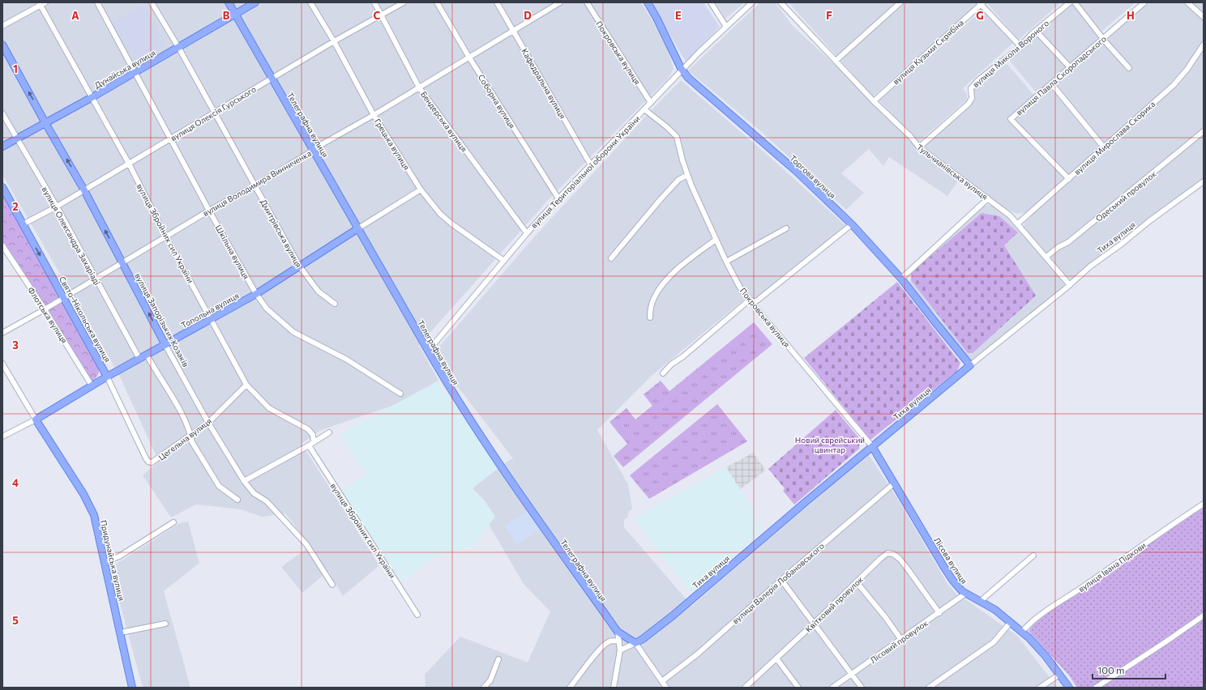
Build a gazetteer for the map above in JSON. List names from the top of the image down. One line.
{"streets":{"main road":["Дунайська вулиця","Телеграфна вулиця","Торгова вулиця","Тиха вулиця","Топольна вулиця","Свято-Нікольська вулиця","вулиця Запорізьких Козаків","Придунайська вулиця","Лісова вулиця"],"street":["вулиця Кузьми Скрябіна","Покровська вулиця","вулиця Миколи Вороного","вулиця Павла Скоропадського","Кафедральна вулиця","Соборна вулиця","вулиця Олексія Гурського","Бендерська вулиця","вулиця Мирослава Скорика","Грецька вулиця","вулиця Територіальної оборони України","Тульчианівська вулиця","вулиця Володимира Винниченка","Одеський провулок","вулиця Збройних сил України","Дмитрівська вулиця","вулиця Олександра Захаріаді","Шкільна вулиця","Флотська вулиця","Цегельна вулиця","вулиця Івана Підкови","вулиця Валерія Лобановського","Квітковий провулок","Лісовий провулок"]},"crossings":[["вулиця Кузьми Скрябіна","Тульчианівська вулиця"],["Покровська вулиця","вулиця Територіальної оборони України"],["Покровська вулиця","Тиха вулиця"],["Покровська вулиця","Лісова вулиця"],["вулиця Миколи Вороного","Тульчианівська вулиця"],["Дунайська вулиця","Телеграфна вулиця"],["Дунайська вулиця","вулиця Збройних сил України"],["Дунайська вулиця","Дмитрівська вулиця"],["Дунайська вулиця","вулиця Олександра Захаріаді"],["Дунайська вулиця","Шкільна вулиця"],["Дунайська вулиця","вулиця Запорізьких Козаків"],["вулиця Павла Скоропадського","вулиця Мирослава Скорика"],["Кафедральна вулиця","вулиця Територіальної оборони України"],["Кафедральна вулиця","вулиця Володимира Винниченка"],["Соборна вулиця","вулиця Територіальної оборони України"],["Соборна вулиця","вулиця Володимира Винниченка"],["вулиця Олексія Гурського","Бендерська вулиця"],["вулиця Олексія Гурського","Телеграфна вулиця"],["вулиця Олексія Гурського","Грецька вулиця"],["вулиця Олексія Гурського","вулиця Збройних сил України"],["вулиця Олексія Гурського","Дмитрівська вулиця"],["вулиця Олексія Гурського","вулиця Олександра Захаріаді"],["вулиця Олексія Гурського","Шкільна вулиця"],["вулиця Олексія Гурського","Свято-Нікольська вулиця"],["вулиця Олексія Гурського","вулиця Запорізьких Козаків"],["Бендерська вулиця","вулиця Територіальної оборони України"],["Бендерська вулиця","вулиця Володимира Винниченка"],["Телеграфна вулиця","вулиця Територіальної оборони України"],["Телеграфна вулиця","вулиця Володимира Винниченка"],["Телеграфна вулиця","Тиха вулиця"],["Телеграфна вулиця","Топольна вулиця"],["Телеграфна вулиця","вулиця Валерія Лобановського"],["вулиця Мирослава Скорика","Тульчианівська вулиця"],["Грецька вулиця","вулиця Територіальної оборони України"],["Грецька вулиця","вулиця Володимира Винниченка"],["Грецька вулиця","Топольна вулиця"],["вулиця Територіальної оборони України","Торгова вулиця"],["Тульчианівська вулиця","Одеський провулок"],["Тульчианівська вулиця","Тиха вулиця"],["Торгова вулиця","Тиха вулиця"],["вулиця Володимира Винниченка","вулиця Збройних сил України"],["вулиця Володимира Винниченка","Дмитрівська вулиця"],["вулиця Володимира Винниченка","вулиця Олександра Захаріаді"],["вулиця Володимира Винниченка","Шкільна вулиця"],["вулиця Володимира Винниченка","Флотська вулиця"],["вулиця Володимира Винниченка","Свято-Нікольська вулиця"],["вулиця Володимира Винниченка","вулиця Запорізьких Козаків"],["вулиця Збройних сил України","Топольна вулиця"],["вулиця Збройних сил України","Цегельна вулиця"],["Дмитрівська вулиця","Топольна вулиця"],["вулиця Олександра Захаріаді","Топольна вулиця"],["Тиха вулиця","Лісова вулиця"],["Шкільна вулиця","Топольна вулиця"],["Топольна вулиця","Флотська вулиця"],["Топольна вулиця","Свято-Нікольська вулиця"],["Топольна вулиця","вулиця Запорізьких Козаків"],["Топольна вулиця","Придунайська вулиця"],["Свято-Нікольська вулиця","Цегельна вулиця"],["вулиця Запорізьких Козаків","Цегельна вулиця"],["Лісова вулиця","вулиця Івана Підкови"],["Лісова вулиця","вулиця Валерія Лобановського"],["Лісова вулиця","Лісовий провулок"],["Квітковий провулок","Лісовий провулок"]],"one_way":["вулиця Запорізьких Козаків"],"parks":["Новий єврейський цвинтар"],"scale_bar":"100 m","grid":{"columns":["A","B","C","D","E","F","G","H"],"rows":["1","2","3","4","5"]}}
